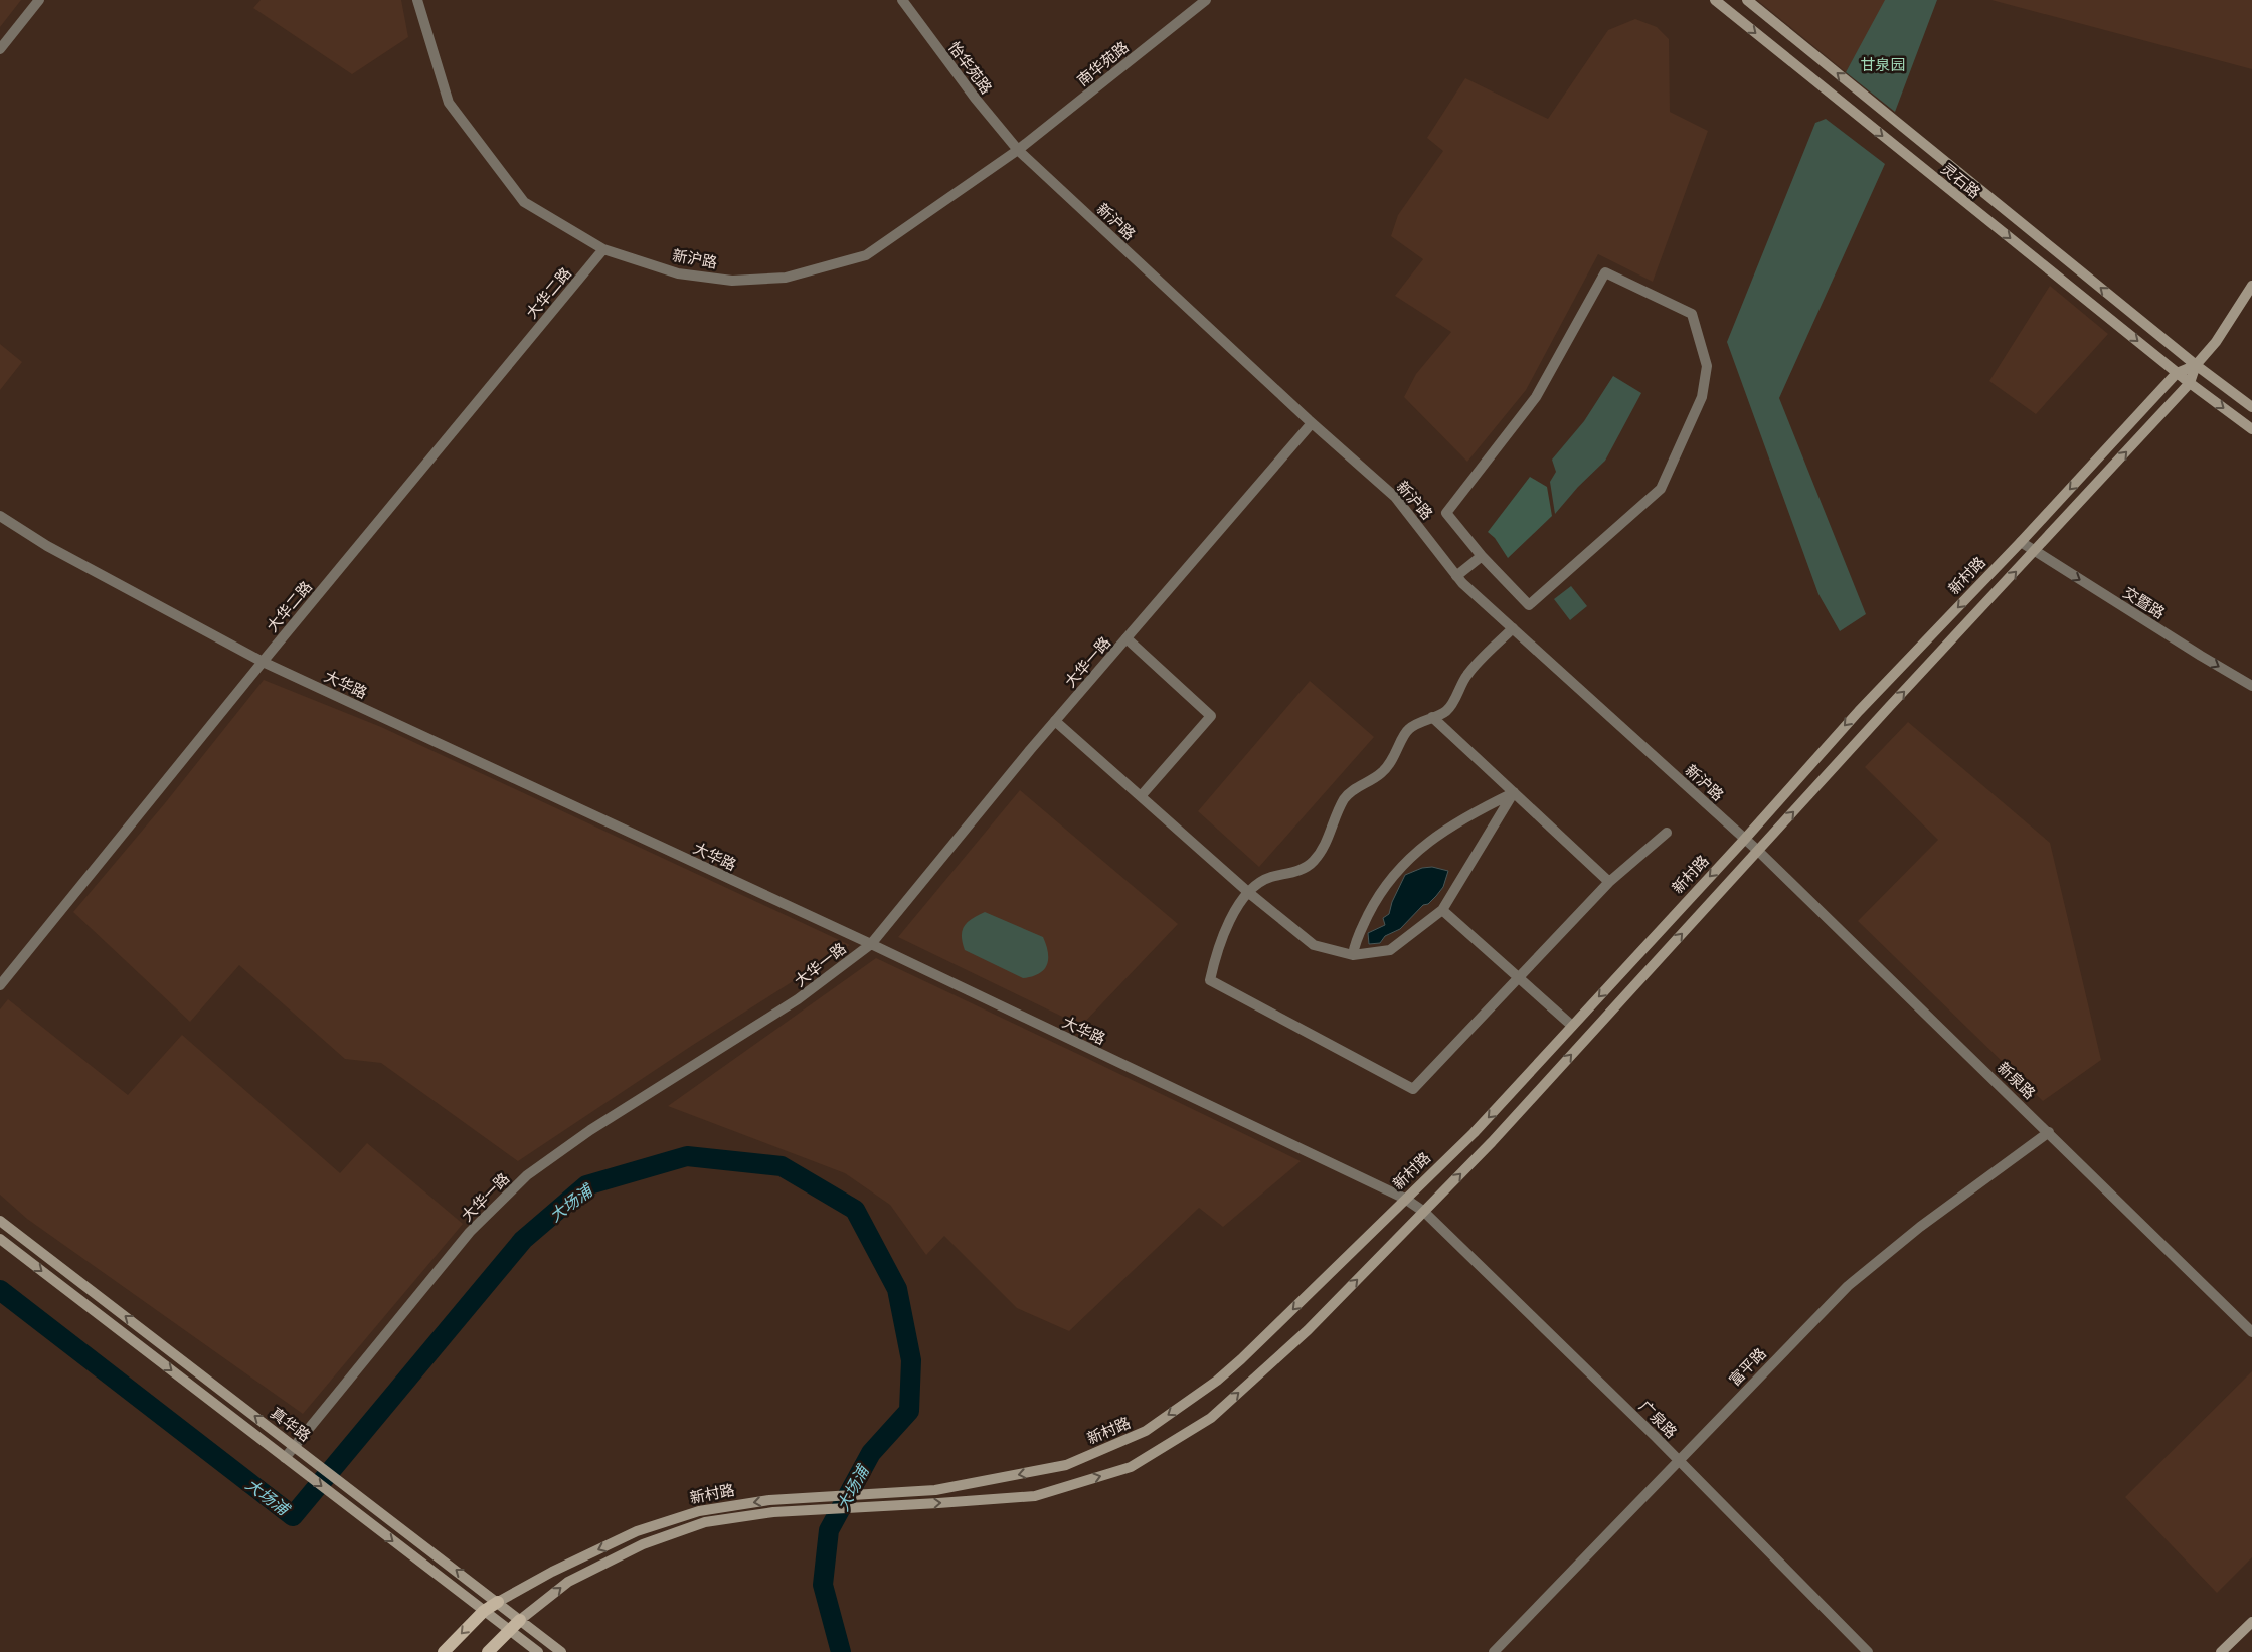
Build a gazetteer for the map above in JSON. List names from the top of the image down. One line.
{"streets":{"main road":["灵石路","新村路","真华路"],"street":["南华苑路","怡华苑路","新沪路","大华二路","交暨路","大华一路","大华路","新泉路","富平路","广泉路"]},"crossings":[["南华苑路","怡华苑路"],["南华苑路","新沪路"],["怡华苑路","新沪路"],["灵石路","新村路"],["新沪路","大华二路"],["新沪路","新村路"],["新沪路","大华一路"],["新沪路","新泉路"],["大华二路","大华路"],["新村路","交暨路"],["新村路","大华路"],["新村路","新泉路"],["新村路","广泉路"],["新村路","真华路"],["大华一路","大华路"],["大华一路","真华路"],["大华路","广泉路"],["新泉路","富平路"],["富平路","广泉路"]],"one_way":["交暨路"],"water":["大场浦"],"parks":["甘泉园"]}
